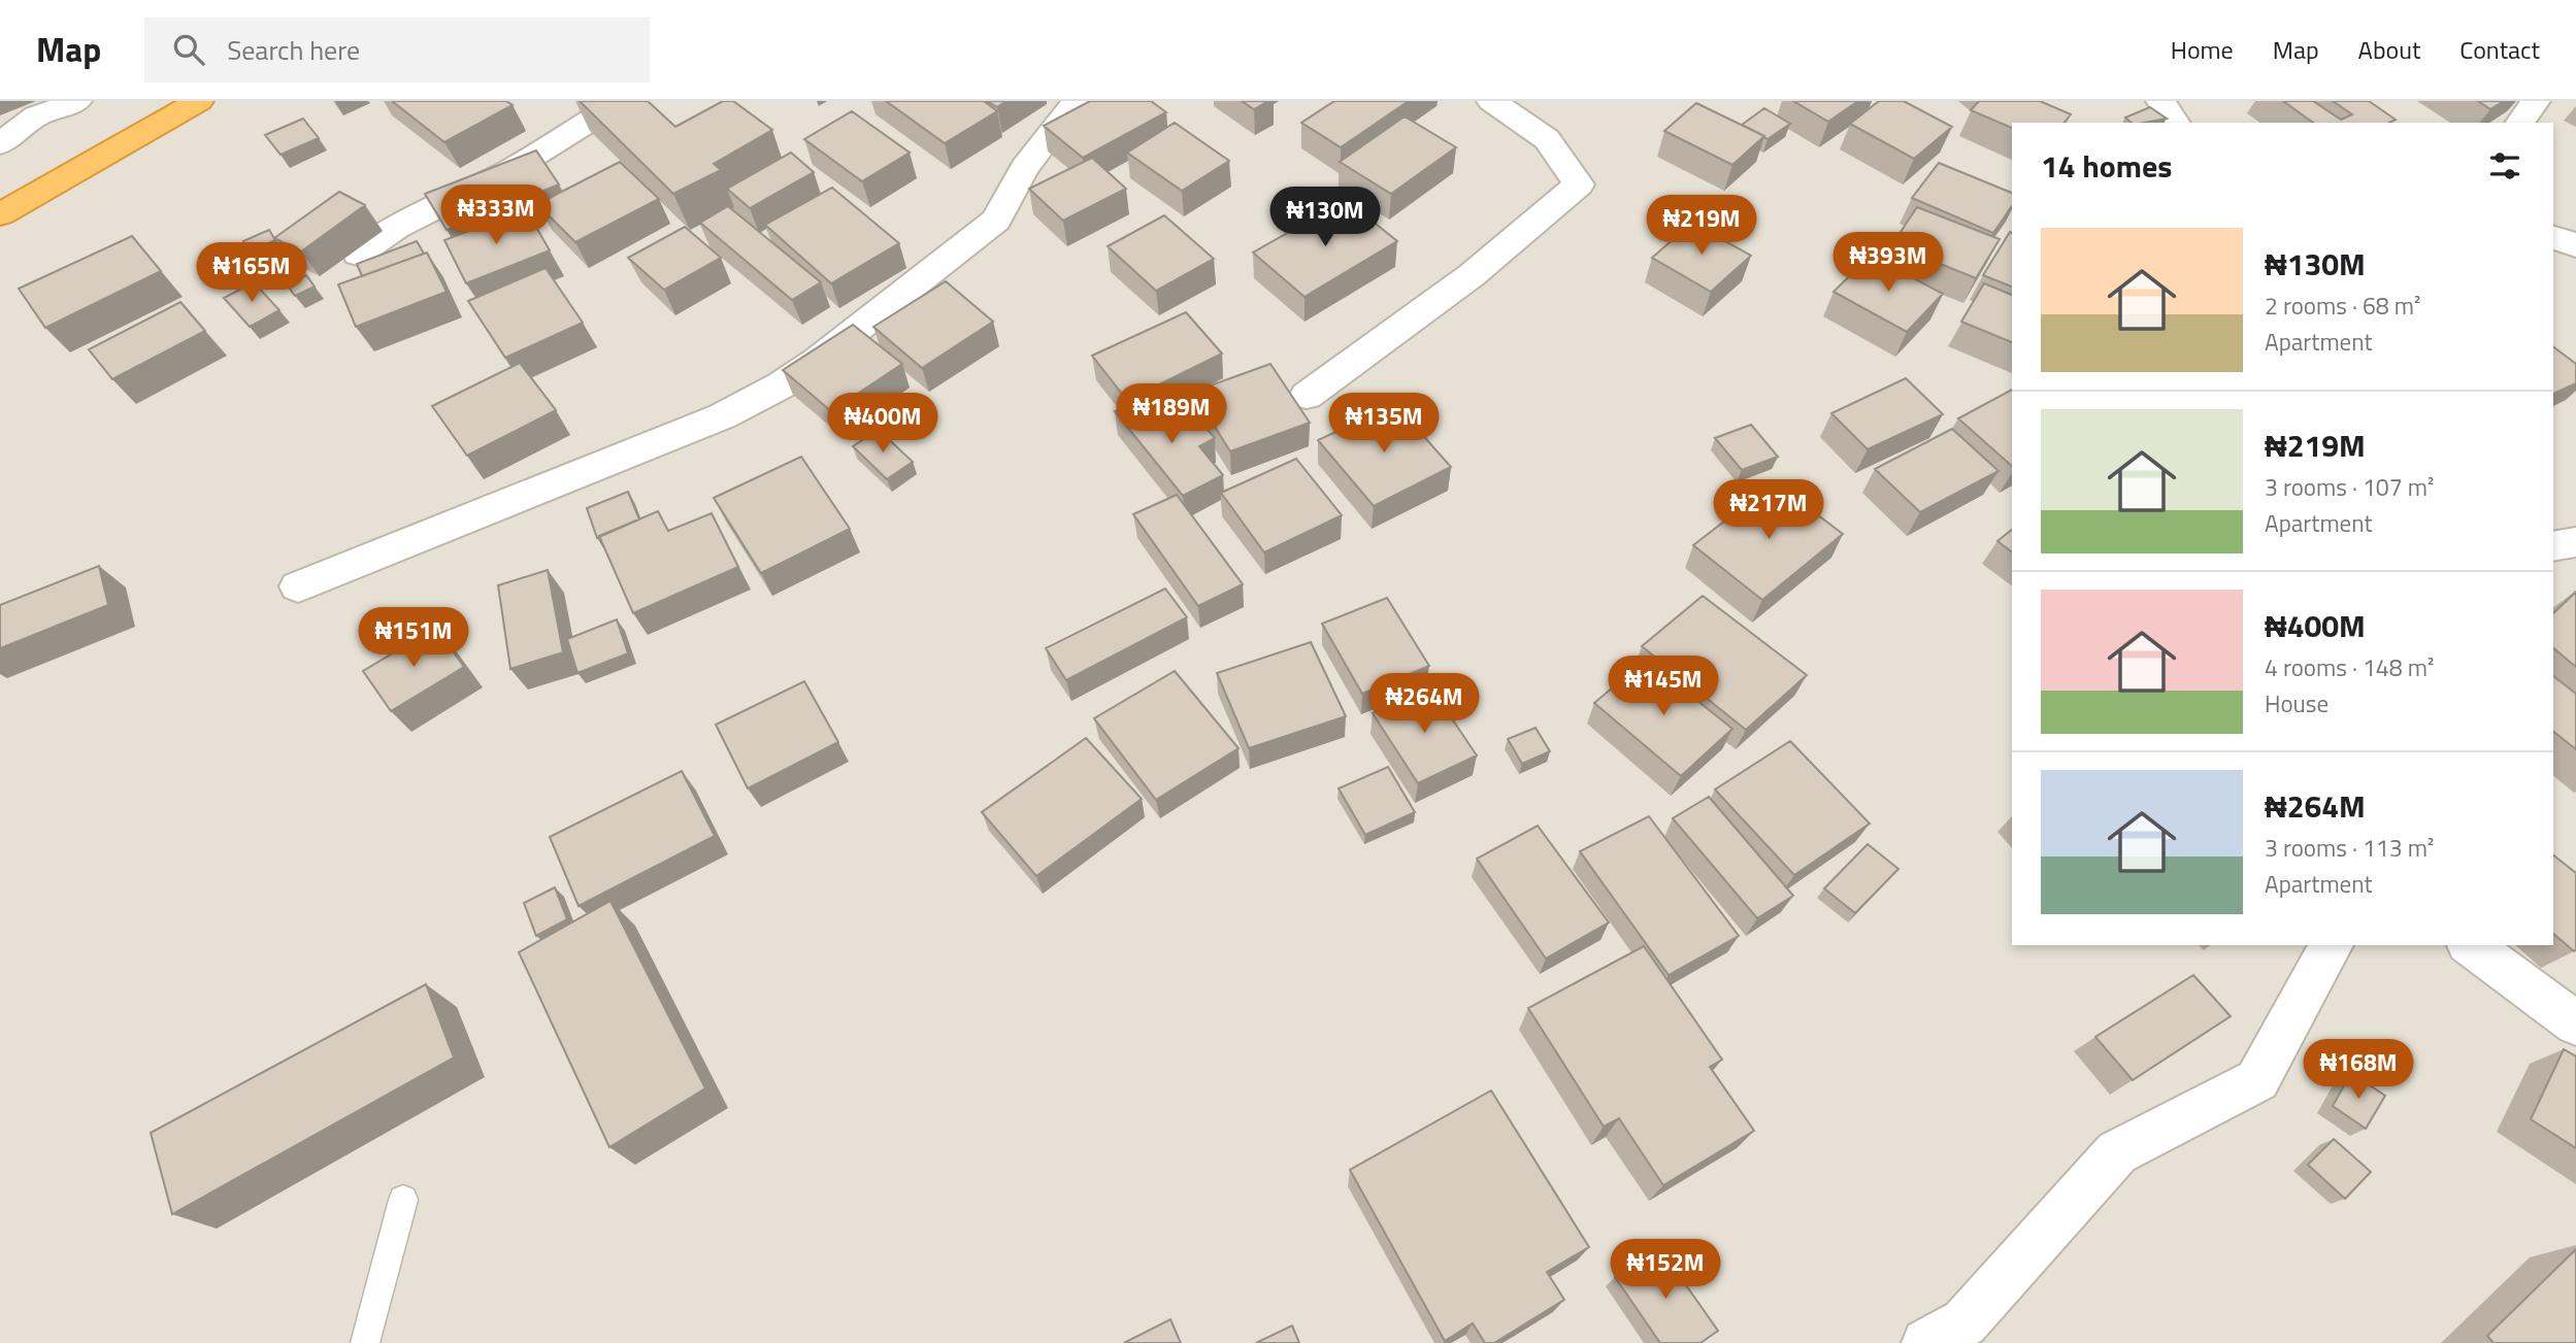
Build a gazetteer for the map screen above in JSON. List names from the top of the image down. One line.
{"page":{"header":"Map","search":"Search here","nav":["Home","Map","About","Contact"],"heading":"14 homes","price":["₦333M","₦130M","₦219M","₦393M","₦165M","₦189M","₦400M","₦135M","₦217M","₦151M","₦145M","₦264M","₦168M","₦152M"],"list":[{"name":"₦130M","note":"2 rooms · 68 m² · Apartment"},{"name":"₦219M","note":"3 rooms · 107 m² · Apartment"},{"name":"₦400M","note":"4 rooms · 148 m² · House"},{"name":"₦264M","note":"3 rooms · 113 m² · Apartment"}]}}
